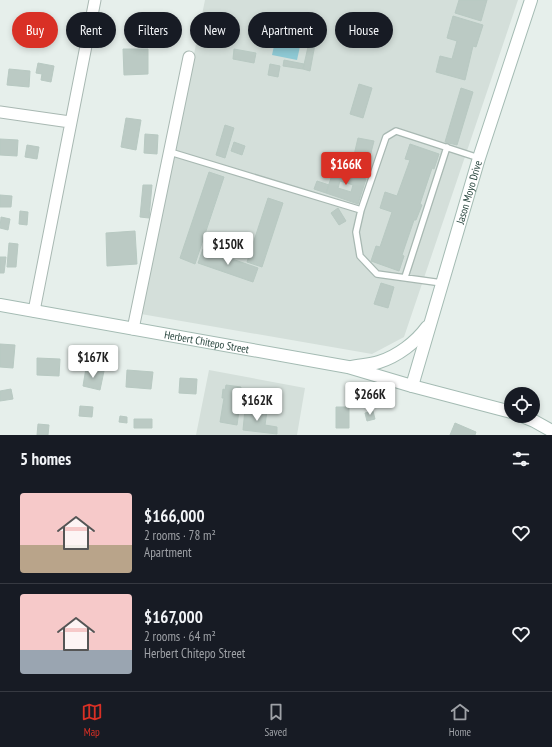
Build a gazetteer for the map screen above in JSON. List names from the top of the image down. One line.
{"streets":{"main road":["Jason Moyo Drive","Herbert Chitepo Street"]},"crossings":[["Jason Moyo Drive","Herbert Chitepo Street"]],"page":{"chip":["Buy","Rent","Filters","New","Apartment","House"],"price":["$166K","$150K","$167K","$266K","$162K"],"heading":"5 homes","list":[{"name":"$166,000","note":"2 rooms · 78 m² · Apartment"},{"name":"$167,000","note":"2 rooms · 64 m² · Herbert Chitepo Street"}],"tabs":["Map","Saved","Home"]}}
